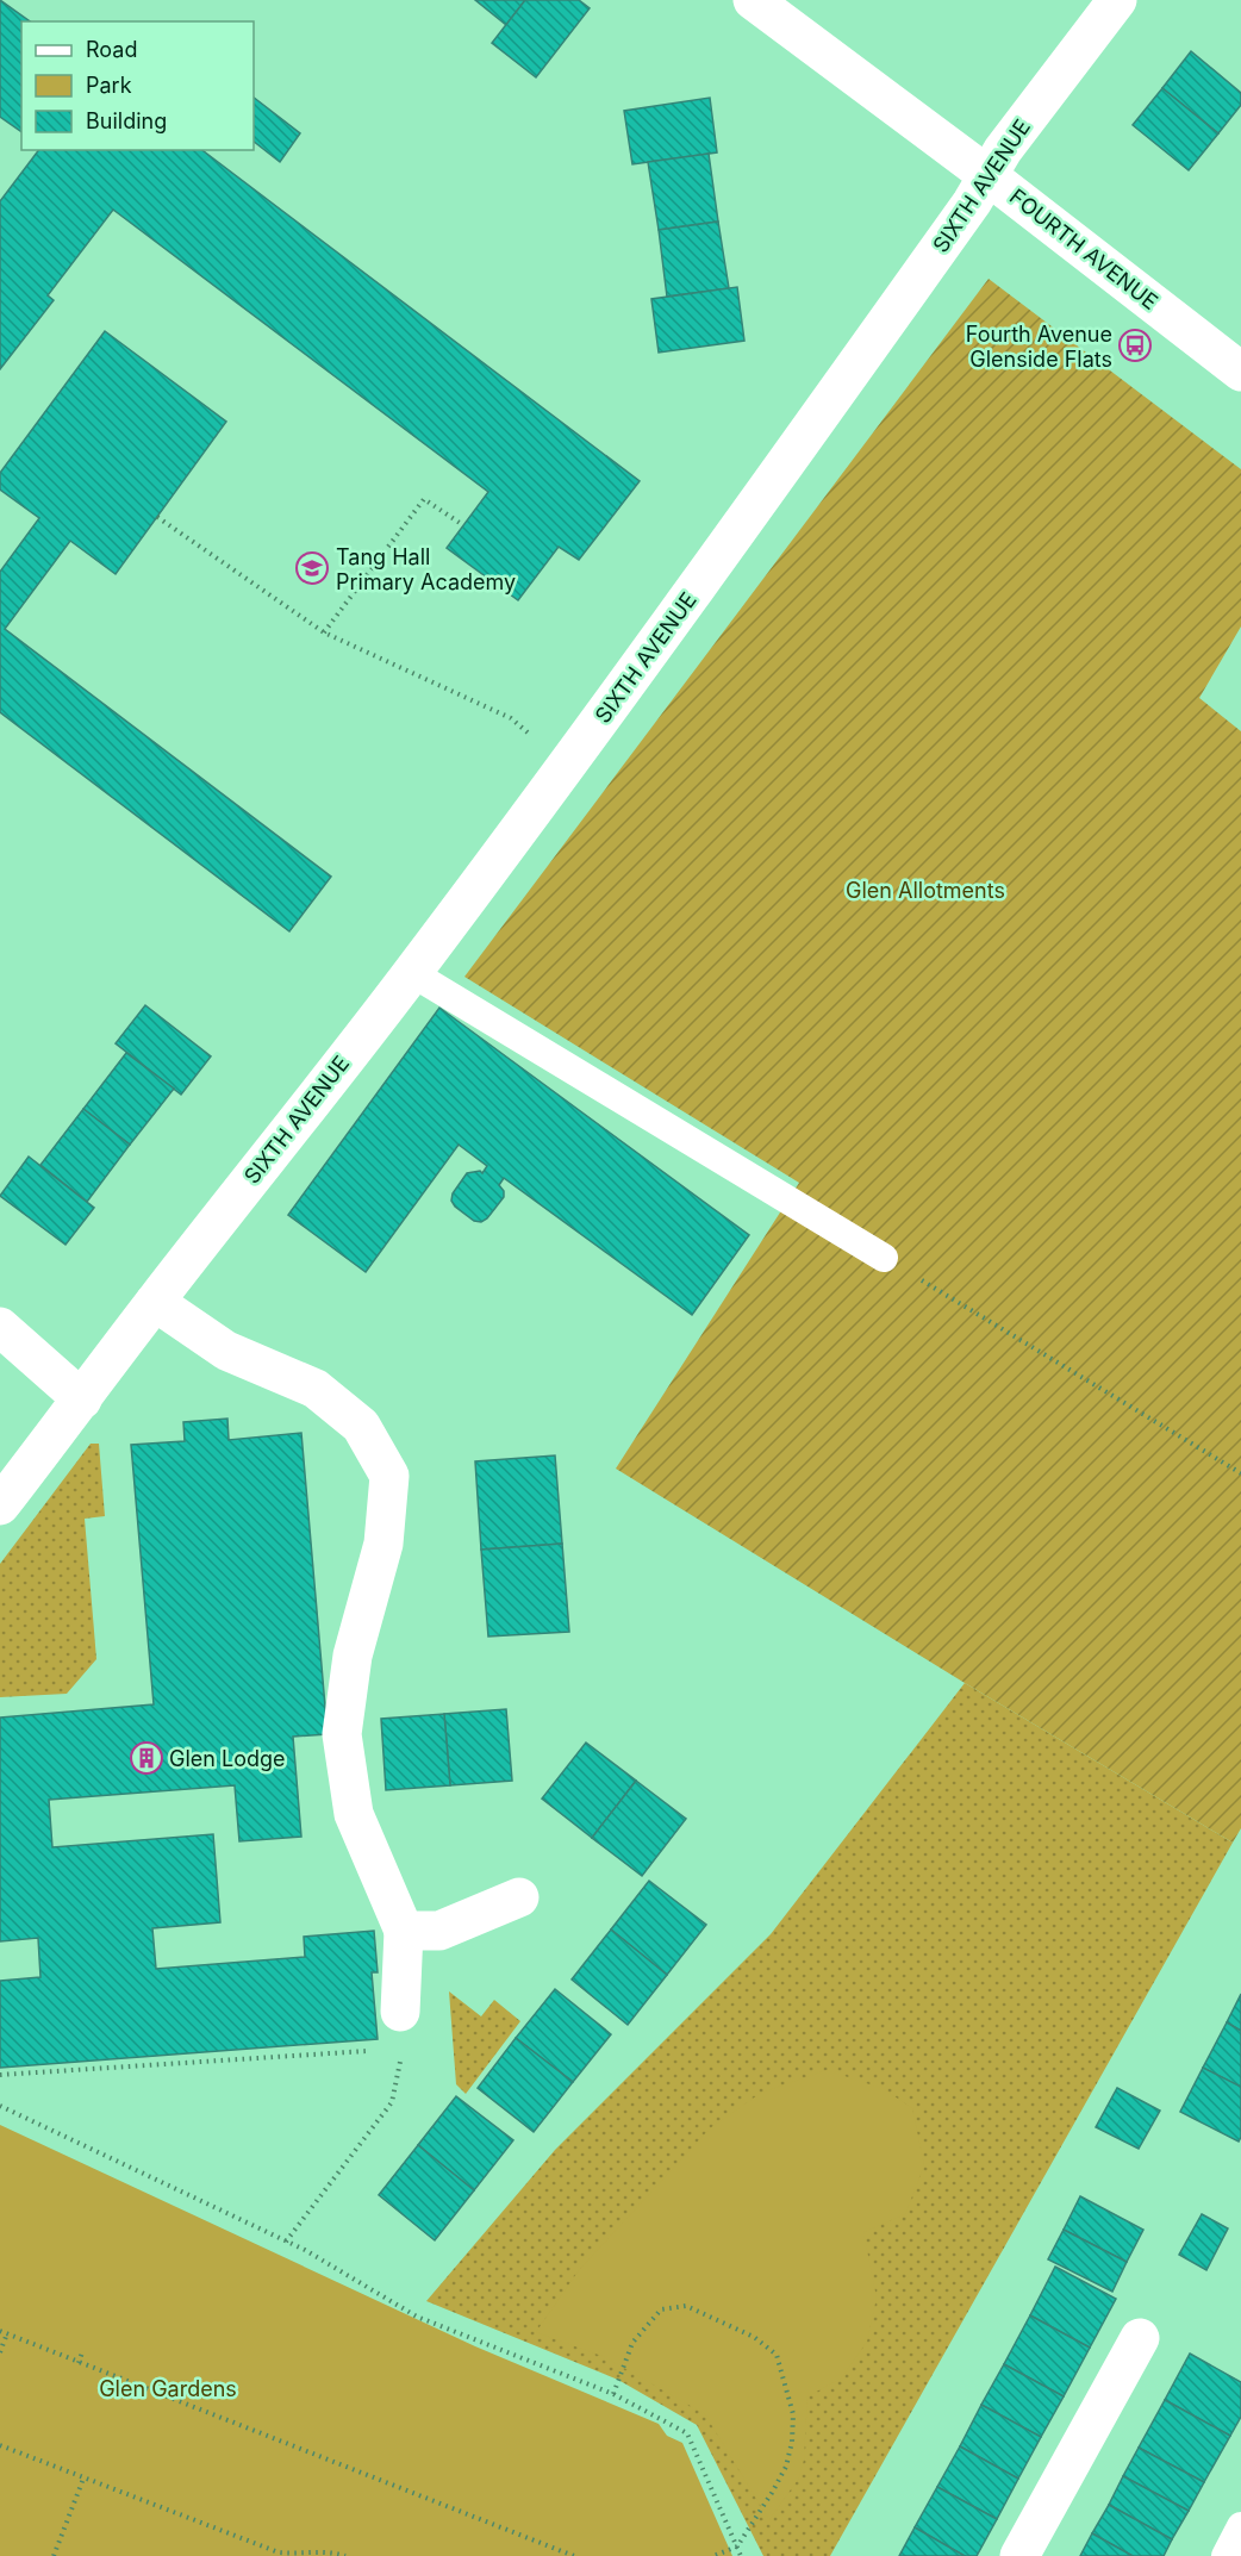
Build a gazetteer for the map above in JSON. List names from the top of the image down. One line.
{"streets":{"street":["SIXTH AVENUE","FOURTH AVENUE"]},"crossings":[["SIXTH AVENUE","FOURTH AVENUE"]],"parks":["Glen Allotments","Glen Gardens"],"places":{"bus stop":["Fourth Avenue Glenside Flats"],"school or university":["Tang Hall Primary Academy"],"building":["Glen Lodge"]},"legend":["Road","Park","Building"]}
